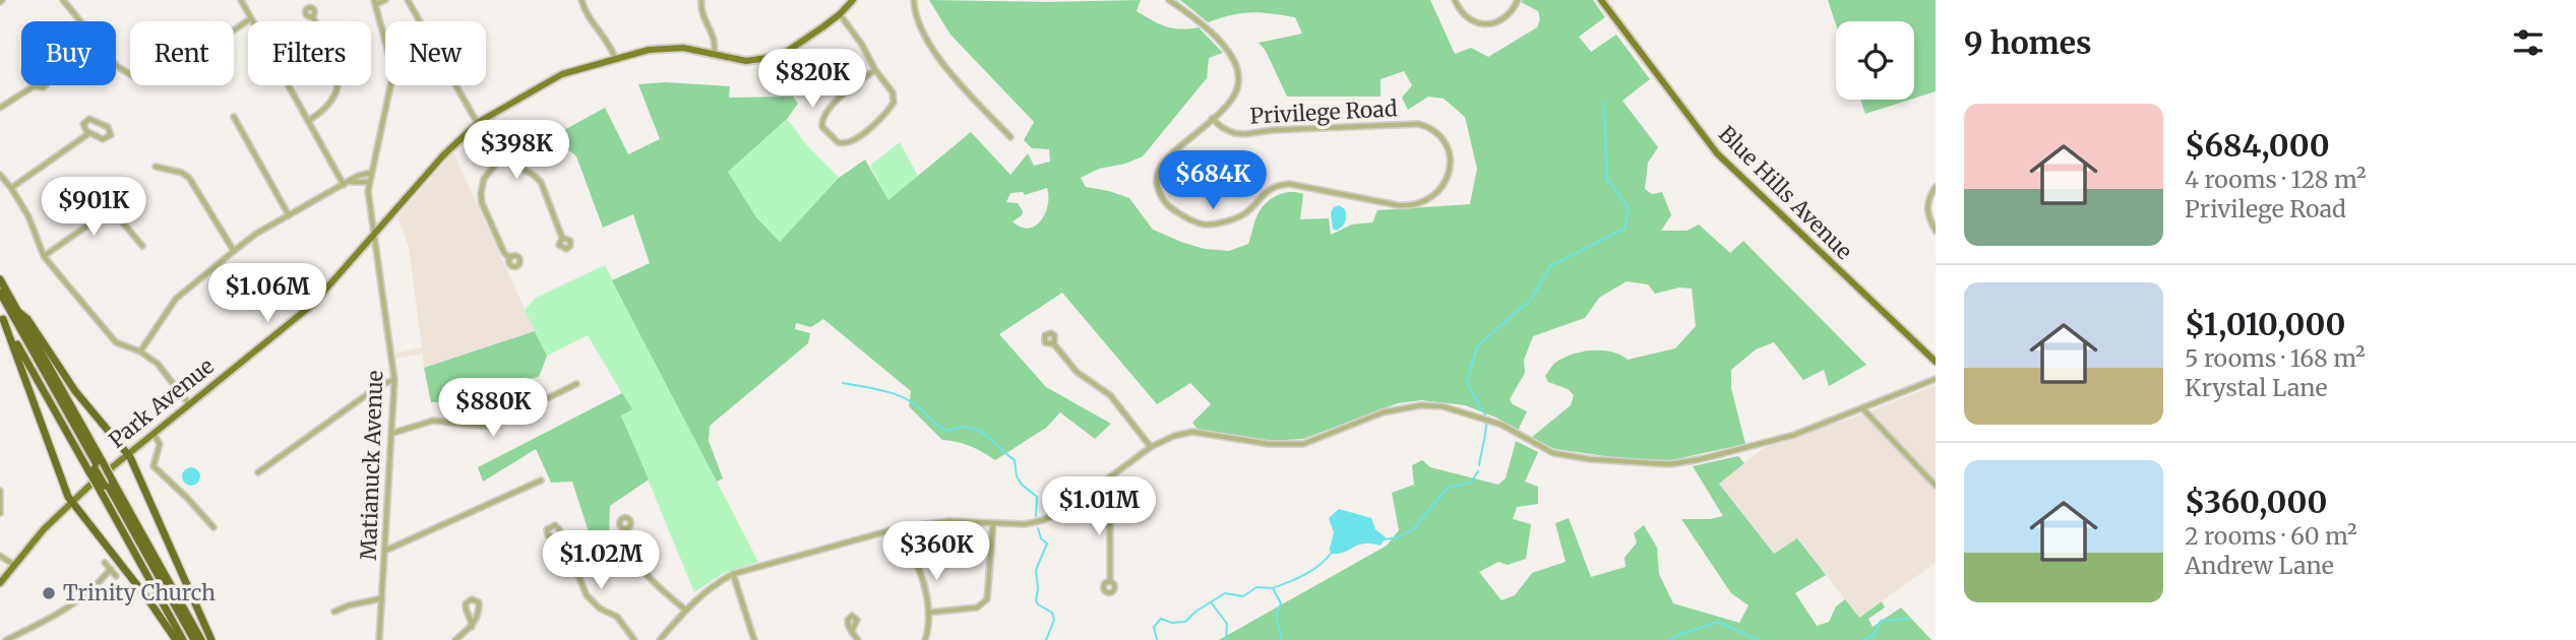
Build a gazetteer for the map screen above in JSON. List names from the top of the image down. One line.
{"streets":{"main road":["Blue Hills Avenue","Park Avenue"],"street":["Privilege Road","Matianuck Avenue"]},"crossings":[["Park Avenue","Matianuck Avenue"]],"places":["Trinity Church"],"page":{"heading":"9 homes","chip":["Buy","Rent","Filters","New"],"price":["$820K","$398K","$684K","$901K","$1.06M","$880K","$1.01M","$360K","$1.02M"],"list":[{"name":"$684,000","note":"4 rooms · 128 m² · Privilege Road"},{"name":"$1,010,000","note":"5 rooms · 168 m² · Krystal Lane"},{"name":"$360,000","note":"2 rooms · 60 m² · Andrew Lane"}]}}
